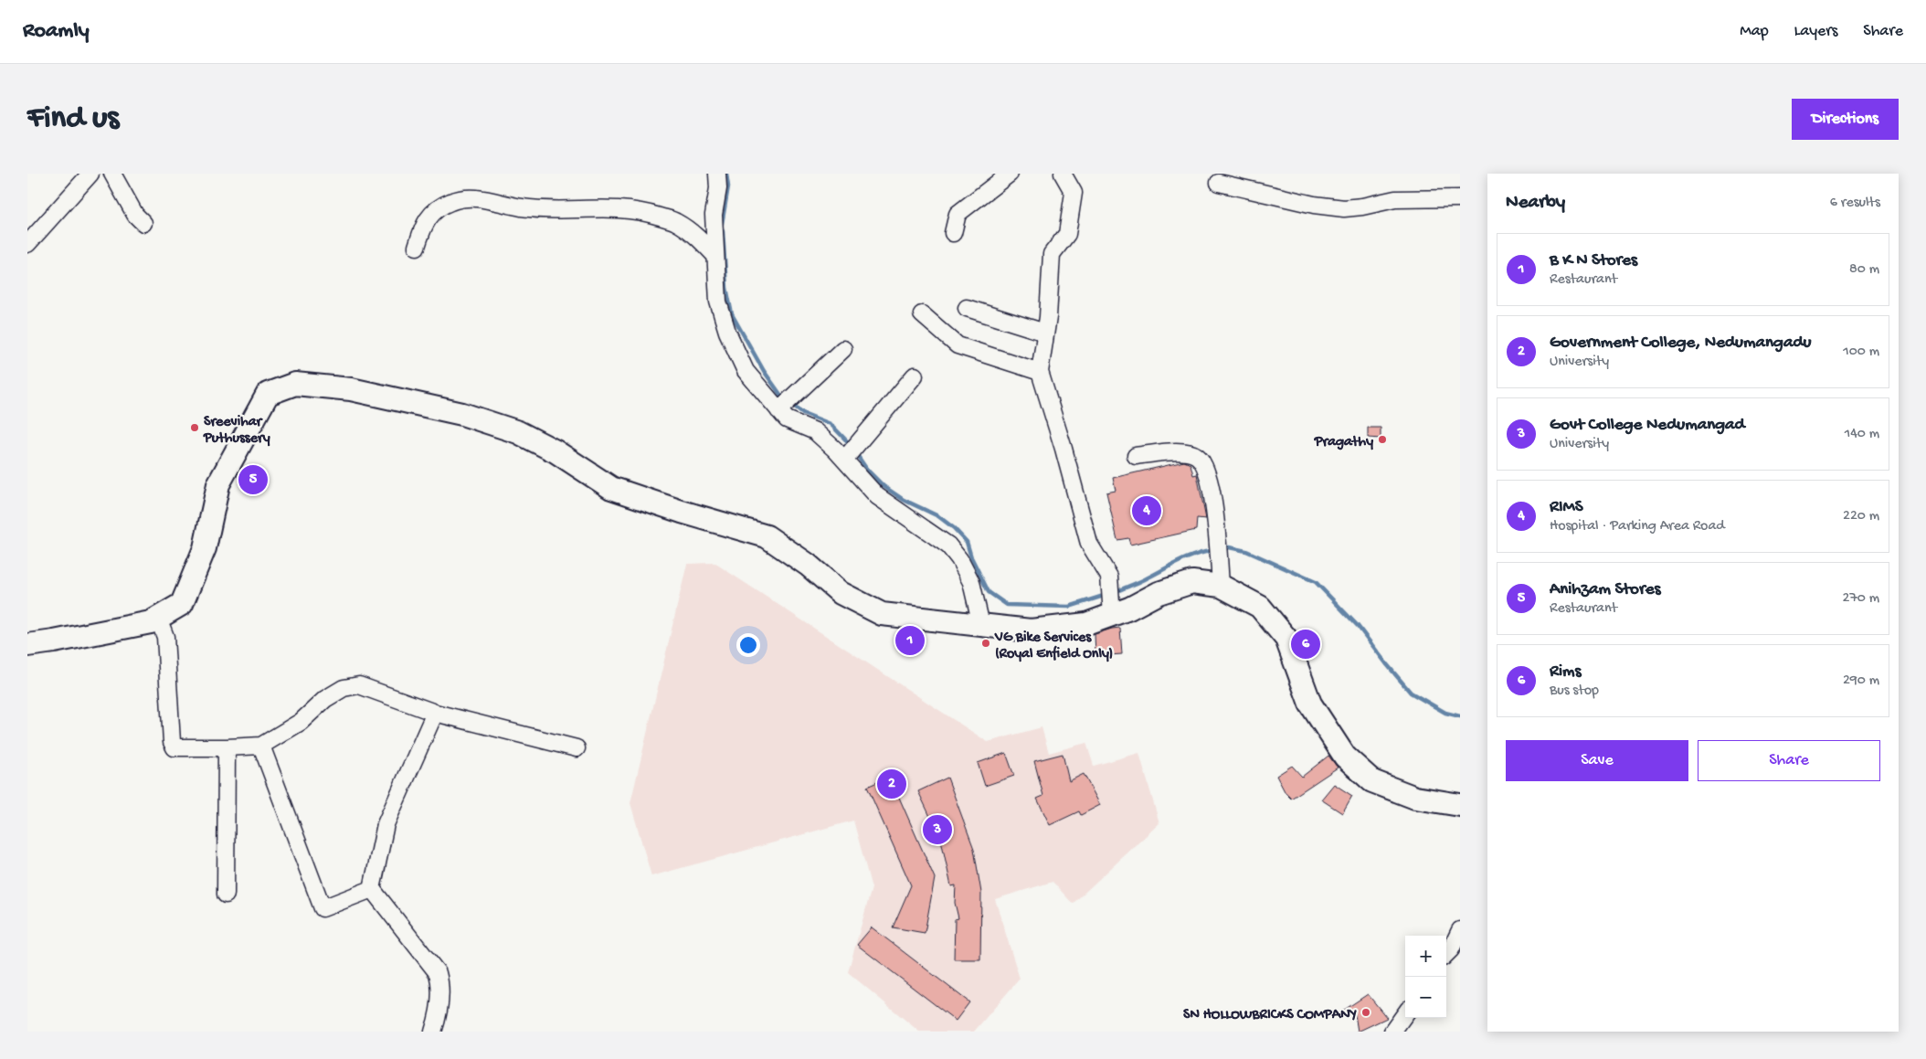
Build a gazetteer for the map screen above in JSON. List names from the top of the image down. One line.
{"places":["Sreevihar Puthussery","Pragathy","VG Bike Services (Royal Enfield Only)","SN HOLLOWBRICKS COMPANY"],"page":{"header":"Roamly","nav":["Map","Layers","Share"],"buttons":["Directions",["Save","Share"]],"title":"Find us","heading":["Nearby","6 results"],"list":[{"mark":"1","name":"B K N Stores","note":"Restaurant","value":"80 m"},{"mark":"2","name":"Government College, Nedumangadu","note":"University","value":"100 m"},{"mark":"3","name":"Govt College Nedumangad","note":"University","value":"140 m"},{"mark":"4","name":"RIMS","note":"Hospital · Parking Area Road","value":"220 m"},{"mark":"5","name":"Anihzam Stores","note":"Restaurant","value":"270 m"},{"mark":"6","name":"Rims","note":"Bus stop","value":"290 m"}],"pins":["5","4","1","6","2","3"],"map_buttons":["+","−"]}}
